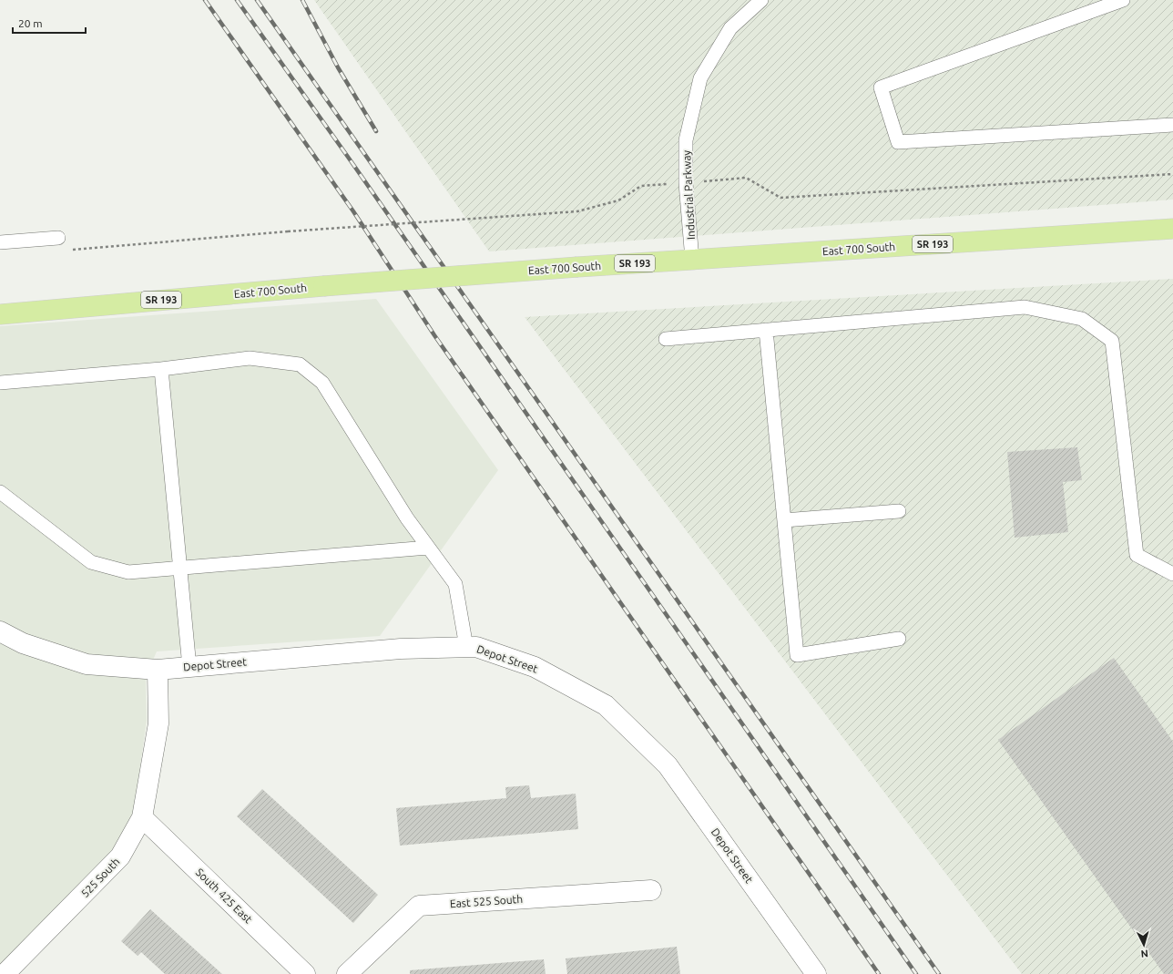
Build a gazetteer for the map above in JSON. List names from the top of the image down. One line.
{"streets":{"main road":["SR 193","East 700 South"],"street":["Depot Street","525 South","South 425 East","East 525 South"],"lane":["Industrial Parkway"]},"crossings":[["Industrial Parkway","East 700 South"],["Depot Street","525 South"],["525 South","South 425 East"]],"scale_bar":"20 m","north":"bottom"}
